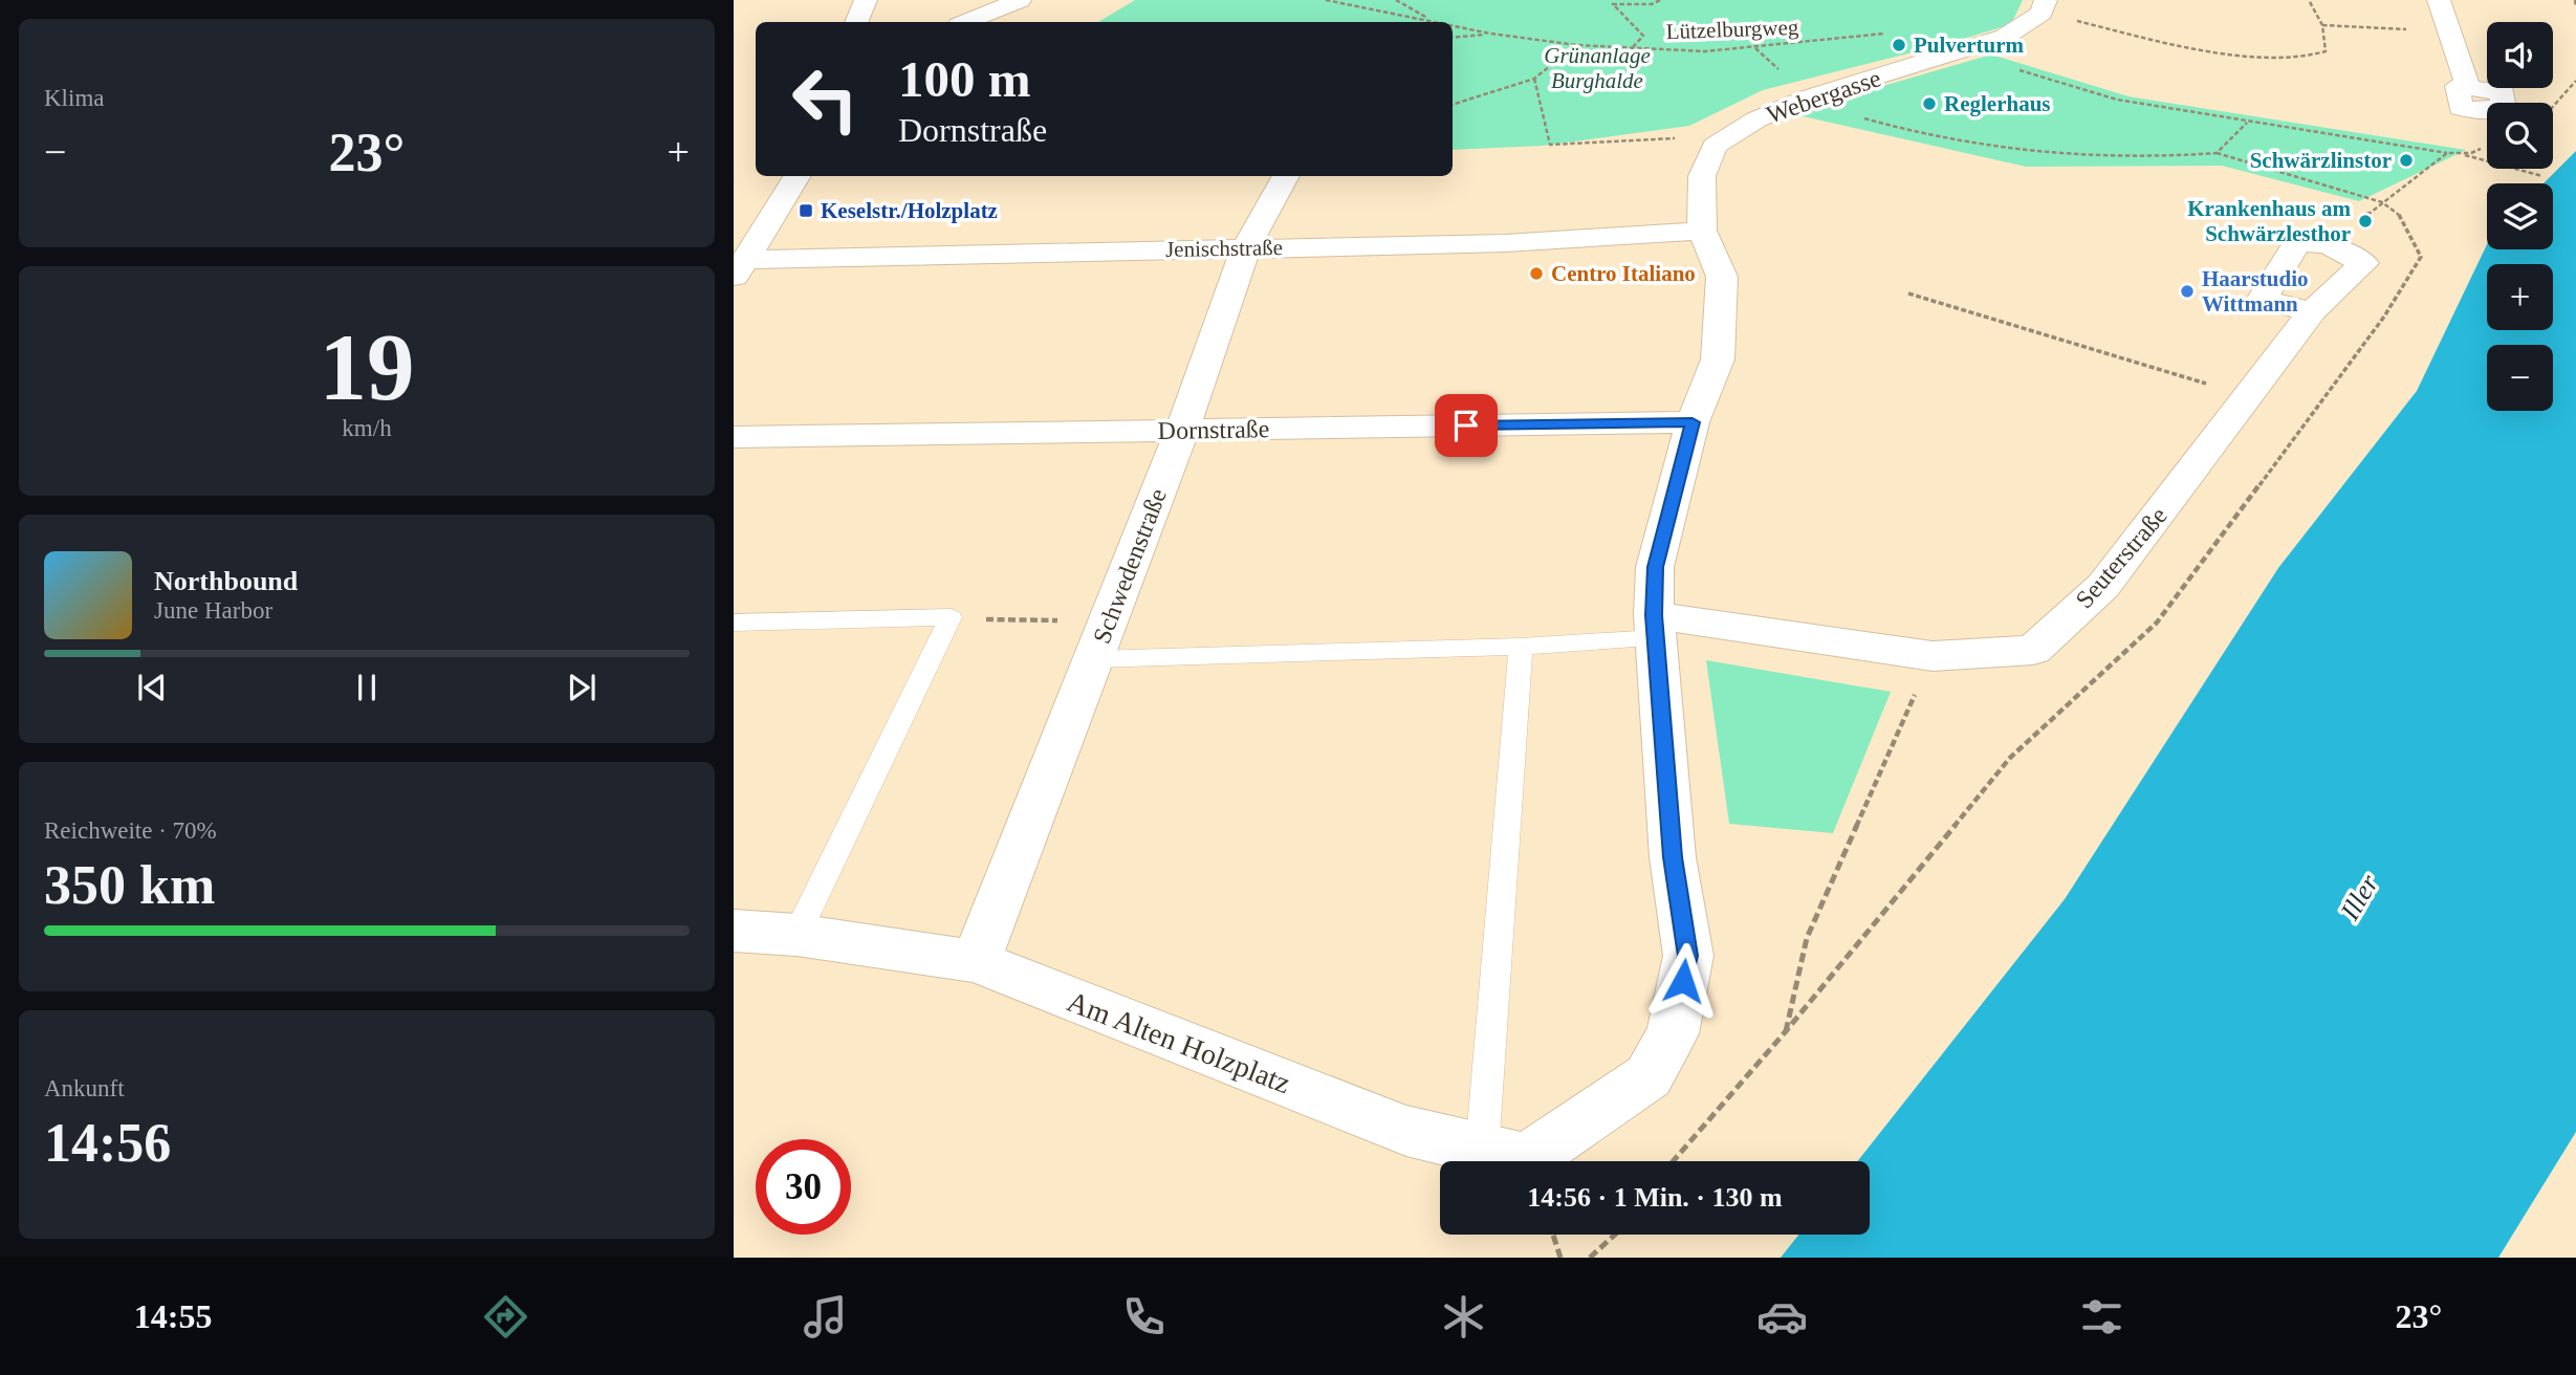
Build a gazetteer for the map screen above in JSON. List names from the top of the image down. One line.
{"streets":{"street":["Webergasse","Jenischstraße","Dornstraße","Seuterstraße","Schwedenstraße","Am Alten Holzplatz"],"path":["Lützelburgweg"]},"crossings":[["Jenischstraße","Schwedenstraße"],["Dornstraße","Schwedenstraße"],["Seuterstraße","Am Alten Holzplatz"],["Schwedenstraße","Am Alten Holzplatz"]],"water":["Iller"],"parks":["Grünanlage Burghalde"],"places":{"other":["Pulverturm","Reglerhaus","Schwärzlinstor","Krankenhaus am Schwärzlesthor","Centro Italiano","Haarstudio Wittmann"],"transit":["Keselstr./Holzplatz"]},"page":{"tile":["Klima",["19","km/h"],["Reichweite · 70%","350 km"],["Ankunft","14:56"]],"map_buttons":["+","−"],"turn":["100 m","Dornstraße"],"heat":["−","23°","+"],"song":["Northbound","June Harbor"],"limit":"30","trip":"14:56 · 1 Min. · 130 m","tabs":["14:55","23°"]}}
